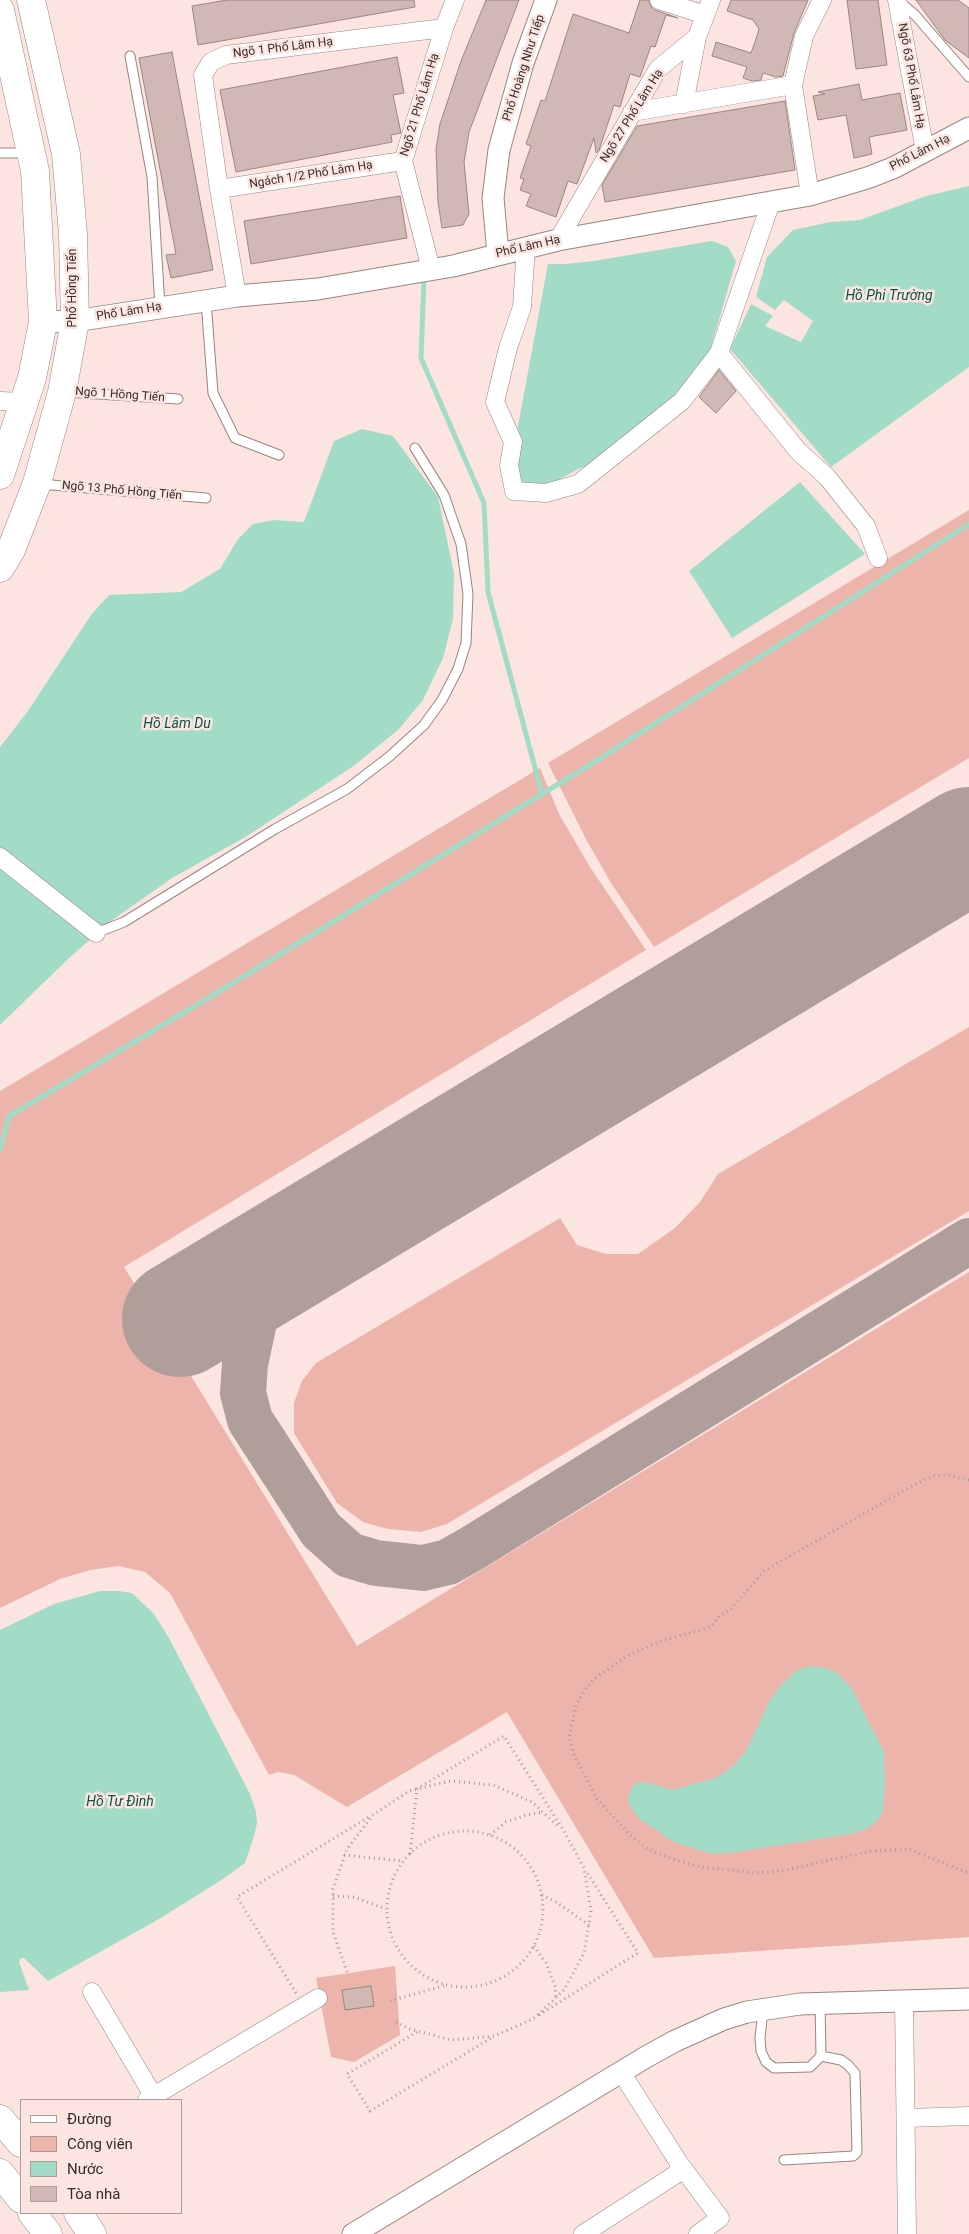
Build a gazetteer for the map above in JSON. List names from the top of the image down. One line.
{"streets":{"main road":["Phố Hồng Tiến"],"street":["Ngõ 1 Phố Lâm Hạ","Phố Hoàng Như Tiếp","Ngõ 63 Phố Lâm Hạ","Ngõ 21 Phố Lâm Hạ","Ngõ 27 Phố Lâm Hạ","Phố Lâm Hạ","Ngách 1/2 Phố Lâm Hạ"],"lane":["Ngõ 1 Hồng Tiến","Ngõ 13 Phố Hồng Tiến"]},"crossings":[["Ngõ 1 Phố Lâm Hạ","Ngõ 21 Phố Lâm Hạ"],["Ngõ 1 Phố Lâm Hạ","Phố Lâm Hạ"],["Ngõ 1 Phố Lâm Hạ","Ngách 1/2 Phố Lâm Hạ"],["Phố Hoàng Như Tiếp","Phố Lâm Hạ"],["Ngõ 63 Phố Lâm Hạ","Phố Lâm Hạ"],["Ngõ 21 Phố Lâm Hạ","Phố Lâm Hạ"],["Ngõ 21 Phố Lâm Hạ","Ngách 1/2 Phố Lâm Hạ"],["Ngõ 27 Phố Lâm Hạ","Phố Lâm Hạ"],["Phố Lâm Hạ","Phố Hồng Tiến"],["Phố Hồng Tiến","Ngõ 1 Hồng Tiến"],["Phố Hồng Tiến","Ngõ 13 Phố Hồng Tiến"]],"water":["Hồ Phi Trường","Hồ Lâm Du","Hồ Tư Đình"],"legend":["Đường","Công viên","Nước","Tòa nhà"]}
